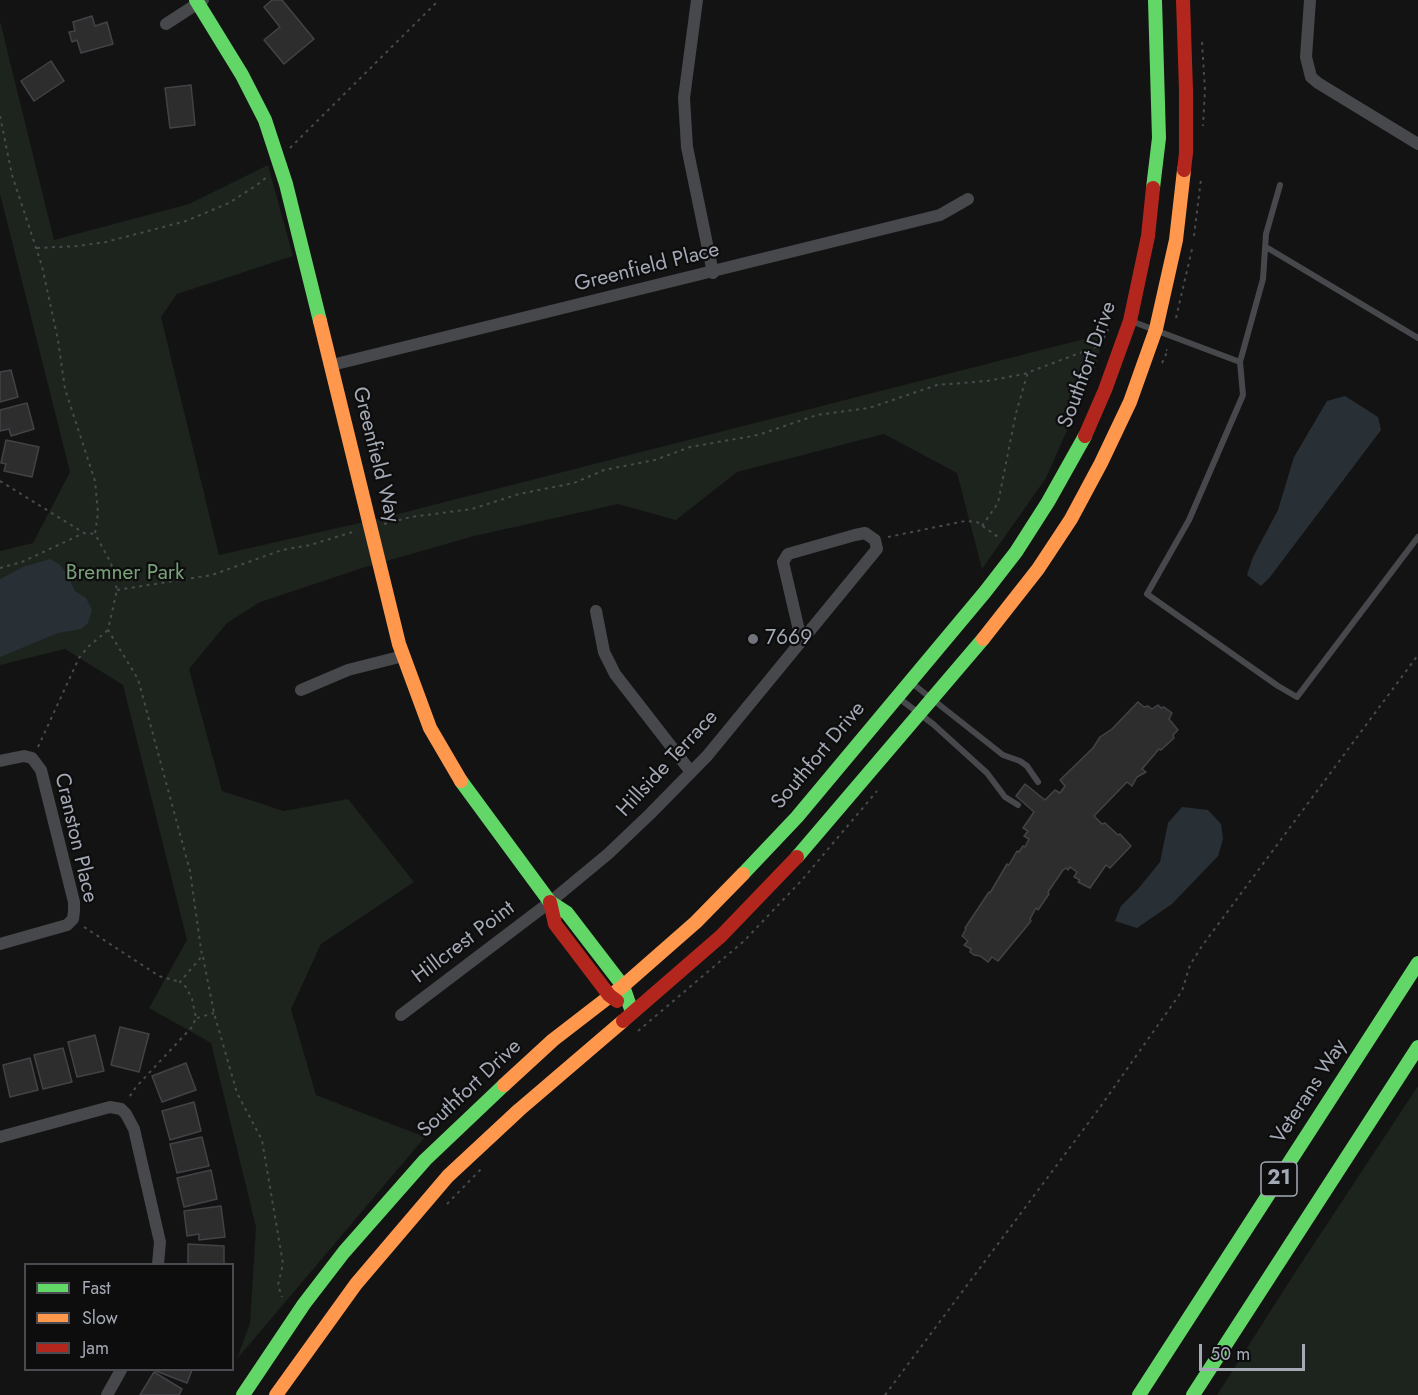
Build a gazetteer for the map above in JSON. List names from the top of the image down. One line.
{"streets":{"main road":["Southfort Drive","Greenfield Way","Veterans Way","21"],"street":["Greenfield Place","Hillside Terrace","Cranston Place","Hillcrest Point"]},"crossings":[["Greenfield Place","Greenfield Way"],["Southfort Drive","Greenfield Way"],["Greenfield Way","Hillside Terrace"],["Greenfield Way","Hillcrest Point"],["Hillside Terrace","Hillcrest Point"]],"parks":["Bremner Park"],"places":["7669"],"legend":["Fast","Slow","Jam"],"scale_bar":"50 m"}
